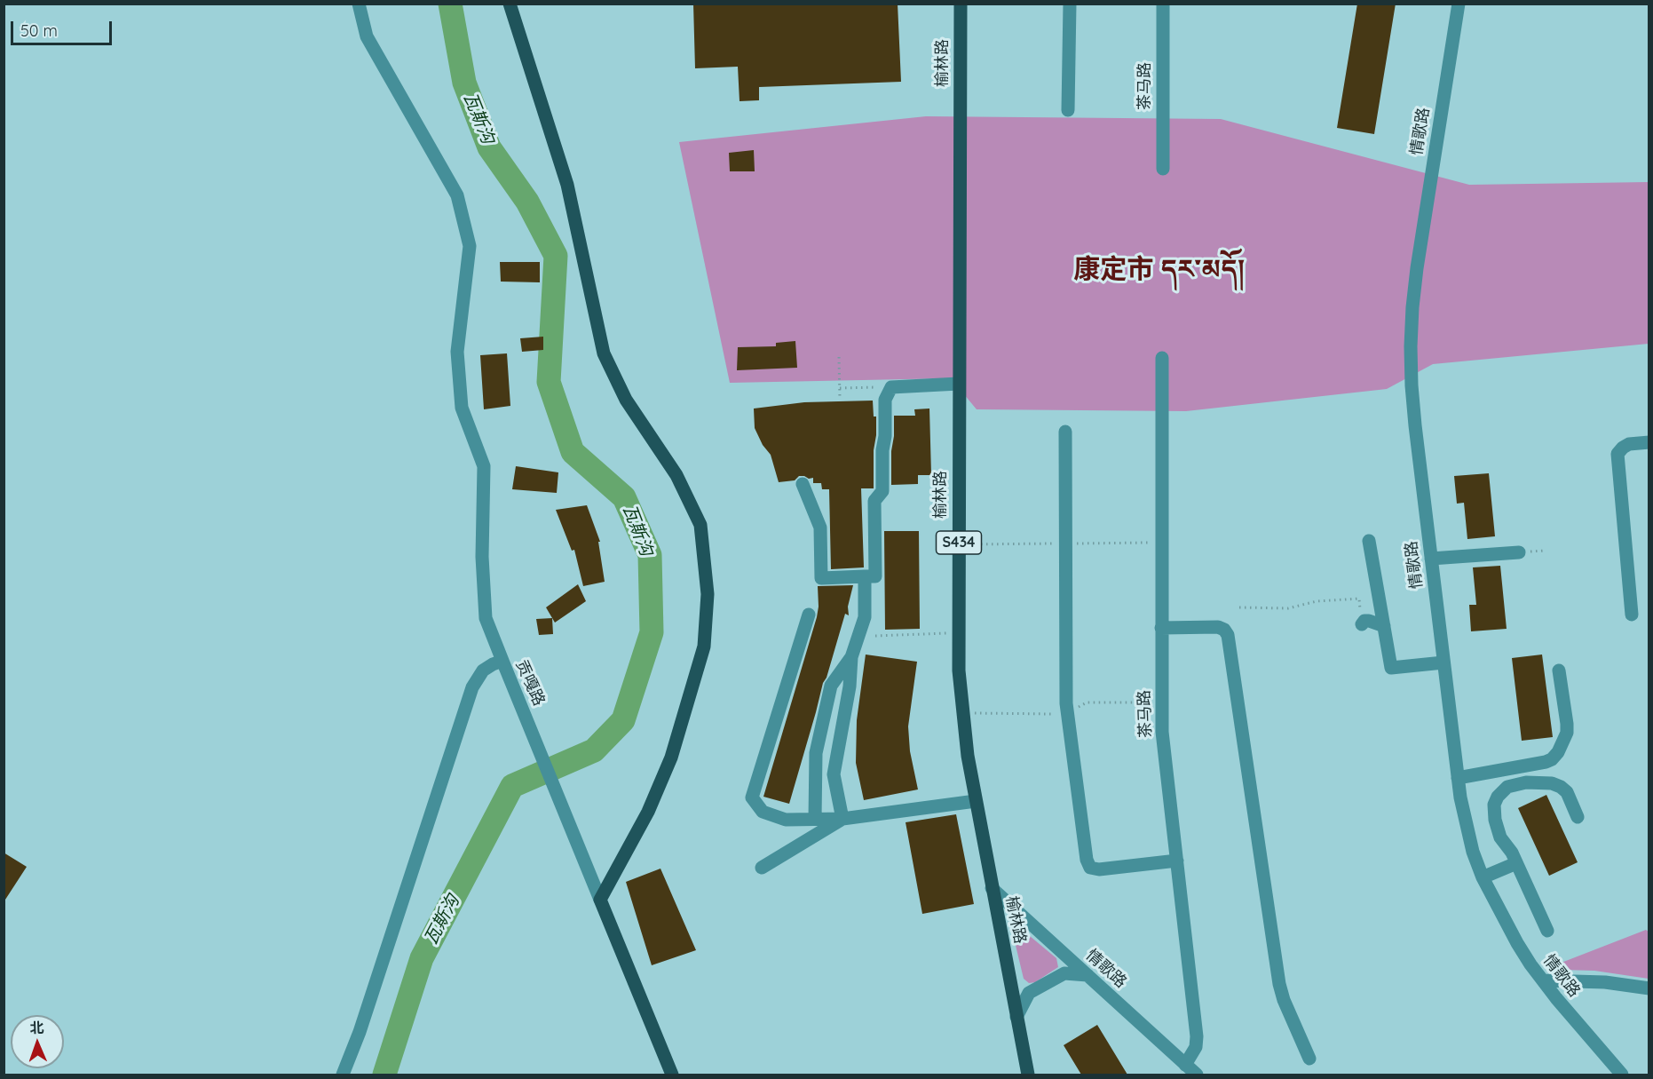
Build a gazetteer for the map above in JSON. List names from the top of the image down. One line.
{"streets":{"main road":["榆林路","S434","贡嘎路"],"street":["茶马路","情歌路"]},"crossings":[["榆林路","情歌路"],["茶马路","情歌路"]],"districts":["康定市 དར་མདོ།"],"water":["瓦斯沟"],"scale_bar":"50 m","north":"top"}
